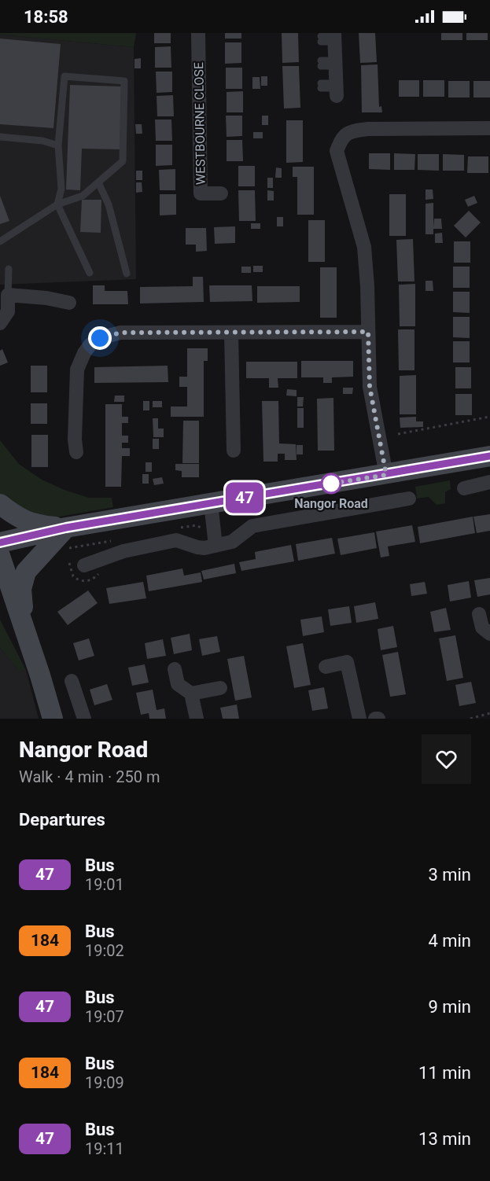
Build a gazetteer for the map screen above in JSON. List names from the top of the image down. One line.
{"streets":{"street":["WESTBOURNE CLOSE"]},"places":["Nangor Road"],"lines":["bus line 47"],"page":{"status":"18:58","on_map":"47","heading":[["Nangor Road","Walk · 4 min · 250 m"],"Departures"],"list":[{"mark":"47","name":"Bus","note":"19:01","value":"3 min"},{"mark":"184","name":"Bus","note":"19:02","value":"4 min"},{"mark":"47","name":"Bus","note":"19:07","value":"9 min"},{"mark":"184","name":"Bus","note":"19:09","value":"11 min"},{"mark":"47","name":"Bus","note":"19:11","value":"13 min"}]}}
